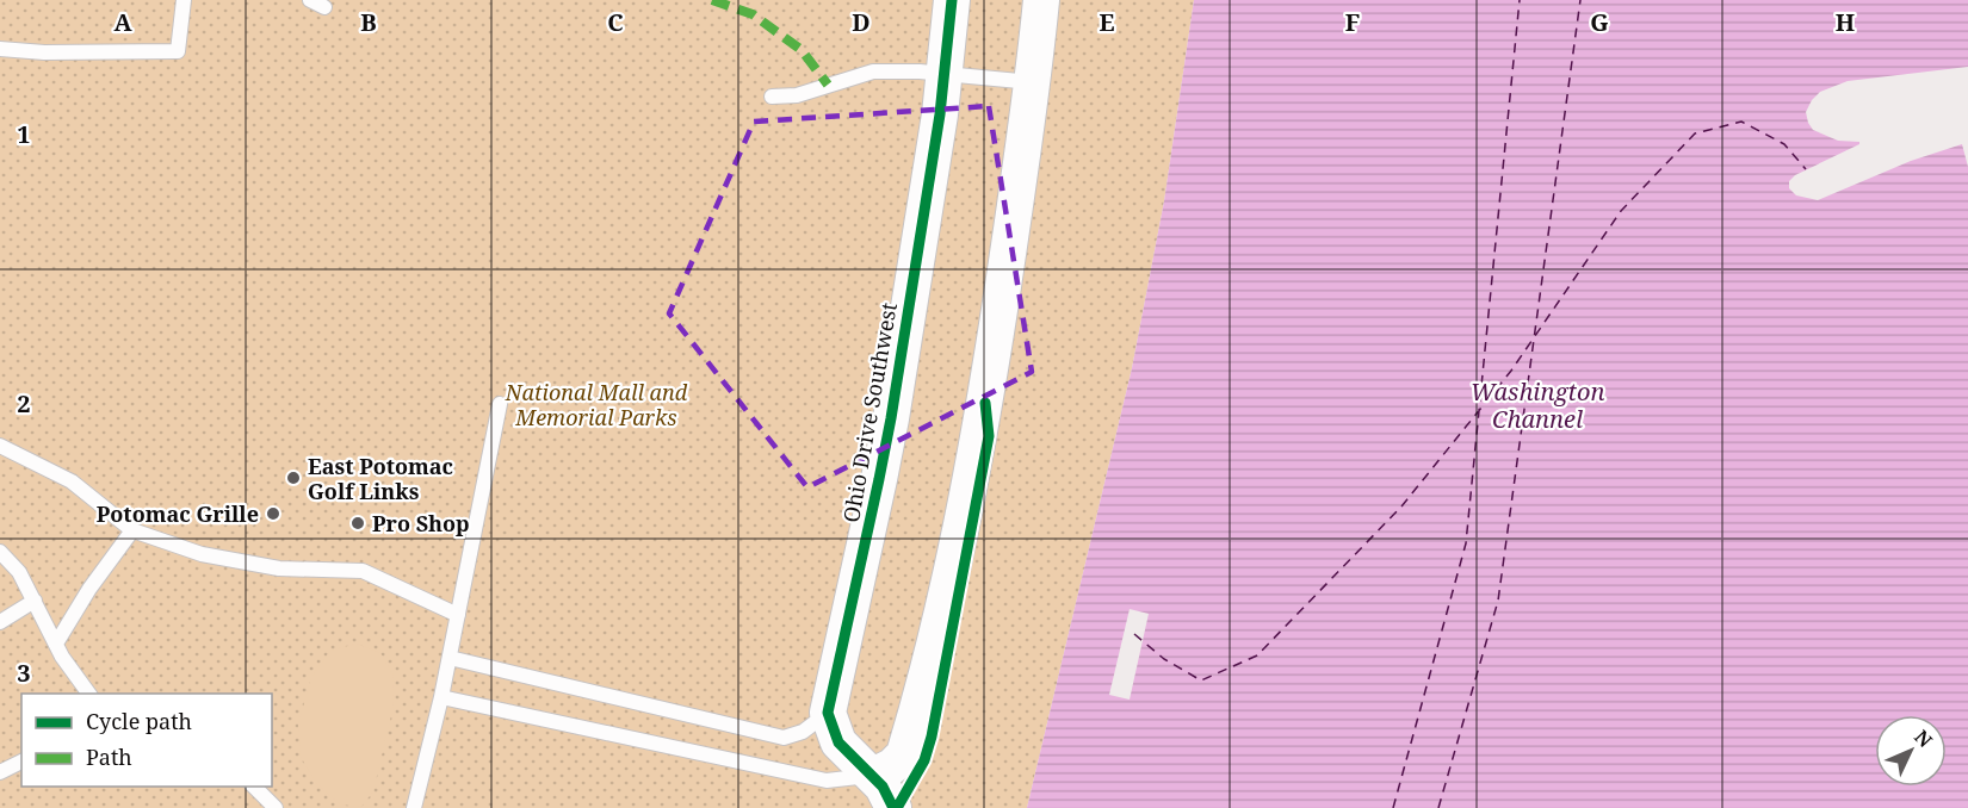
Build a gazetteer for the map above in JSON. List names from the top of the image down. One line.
{"streets":{"street":["Ohio Drive Southwest"]},"water":["Washington Channel"],"parks":["National Mall and Memorial Parks"],"places":["East Potomac Golf Links","Potomac Grille","Pro Shop"],"legend":["Cycle path","Path"],"north":"top right","grid":{"columns":["A","B","C","D","E","F","G","H"],"rows":["1","2","3"]}}
